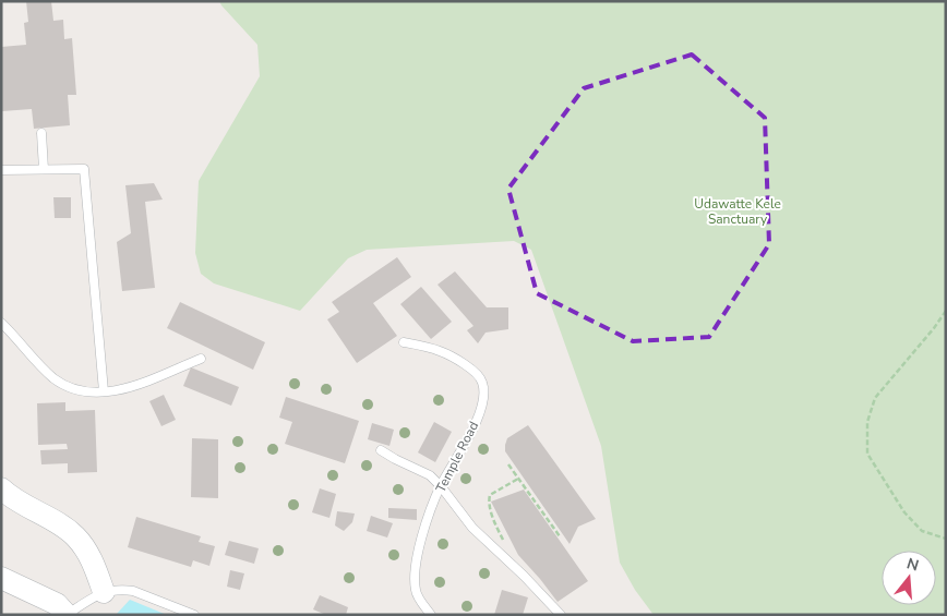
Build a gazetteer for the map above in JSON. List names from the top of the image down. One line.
{"streets":{"lane":["Temple Road"]},"parks":["Udawatte Kele Sanctuary"],"north":"top"}
